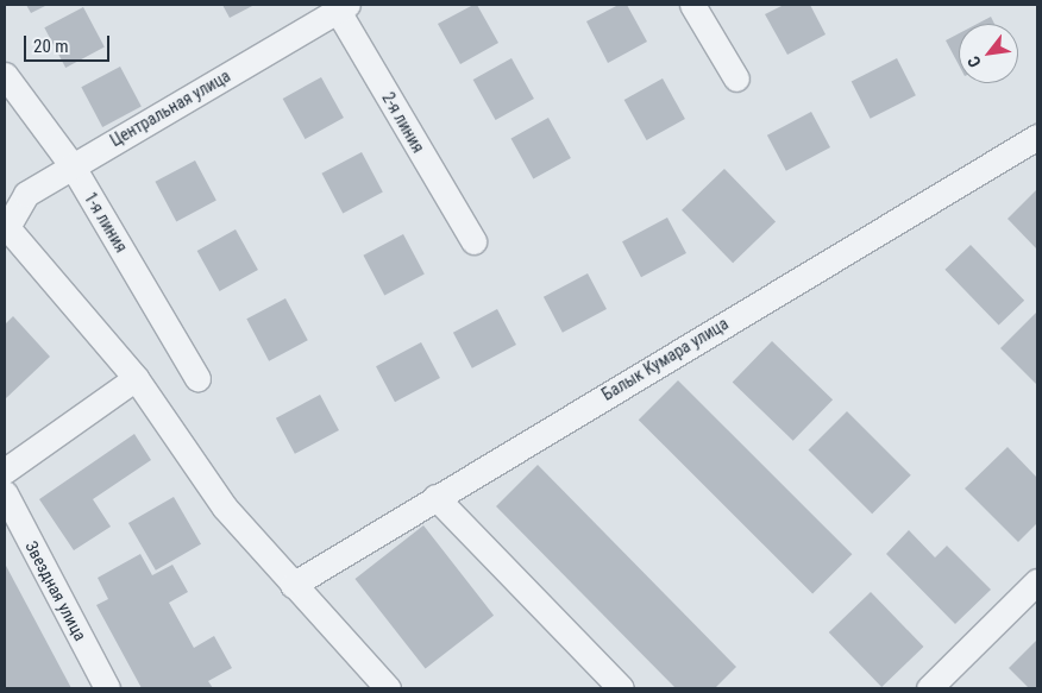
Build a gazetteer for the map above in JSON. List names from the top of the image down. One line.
{"streets":{"street":["Центральная улица","2-я линия","1-я линия","Балык Кумара улица","Звездная улица"]},"crossings":[["Центральная улица","2-я линия"],["Центральная улица","1-я линия"]],"scale_bar":"20 m","north":"bottom left"}
